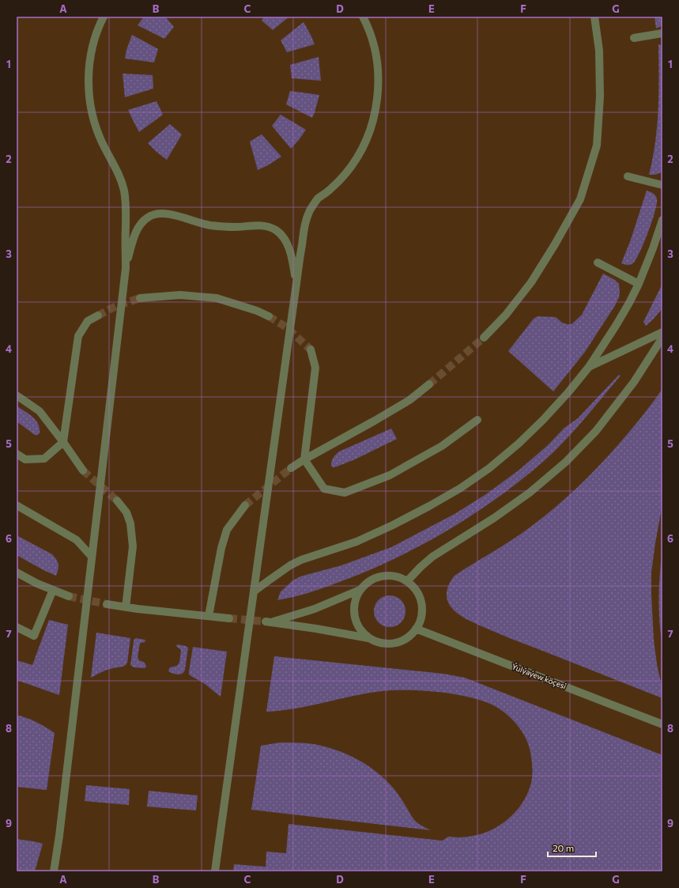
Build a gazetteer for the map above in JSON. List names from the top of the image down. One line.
{"streets":{"street":["Ýulýaýew köçesi"]},"scale_bar":"20 m","grid":{"columns":["A","B","C","D","E","F","G"],"rows":["1","2","3","4","5","6","7","8","9"]}}
